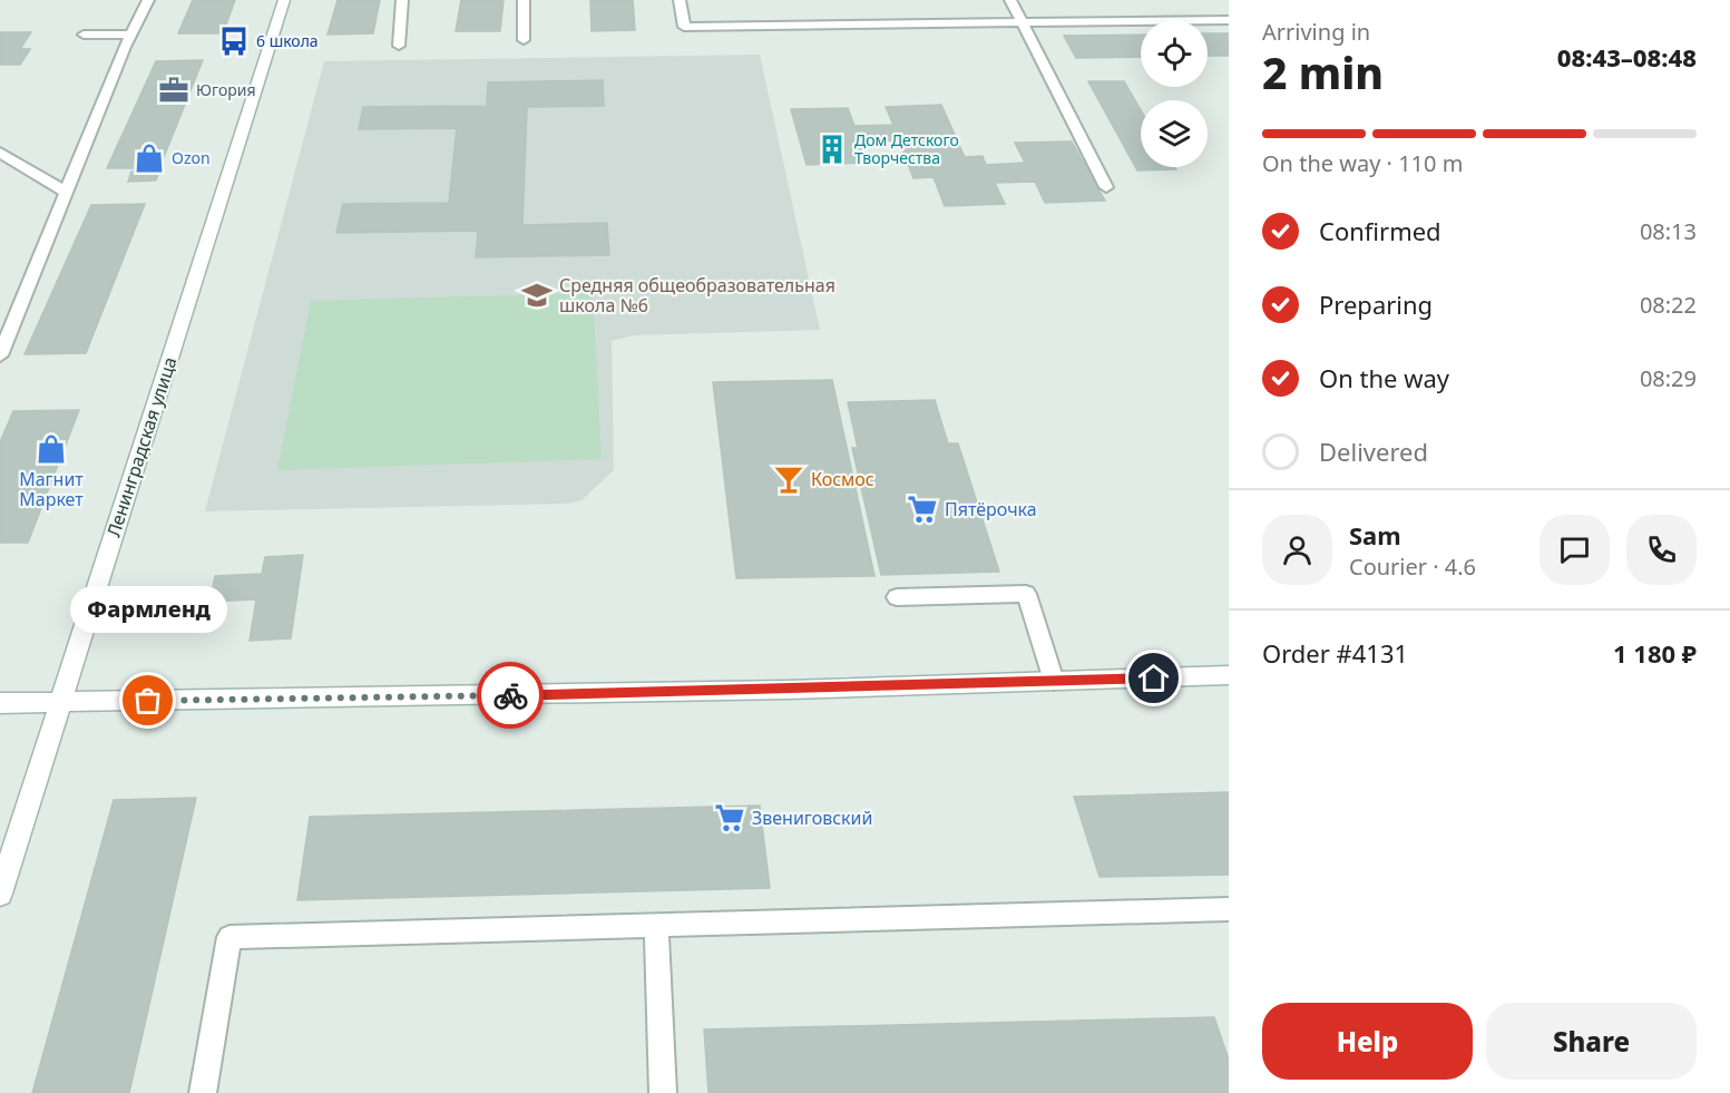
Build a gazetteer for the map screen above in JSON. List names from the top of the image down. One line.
{"streets":{"street":["Ленинградская улица"]},"places":{"bus stop":["6 школа"],"office":["Югория"],"building":["Дом Детского Творчества"],"shop":["Ozon","Магнит Маркет"],"school or university":["Средняя общеобразовательная школа №6"],"bar":["Космос"],"supermarket":["Пятёрочка","Звениговский"],"other":["Фармленд"]},"page":{"heading":["2 min","Arriving in","08:43–08:48"],"panel":["Sam","Courier · 4.6","Order #4131","1 180 ₽"],"bar":"On the way · 110 m","list":[["Confirmed","08:13"],["Preparing","08:22"],["On the way","08:29"],"Delivered"],"bubble":"Фармленд","buttons":["Help","Share"]}}
